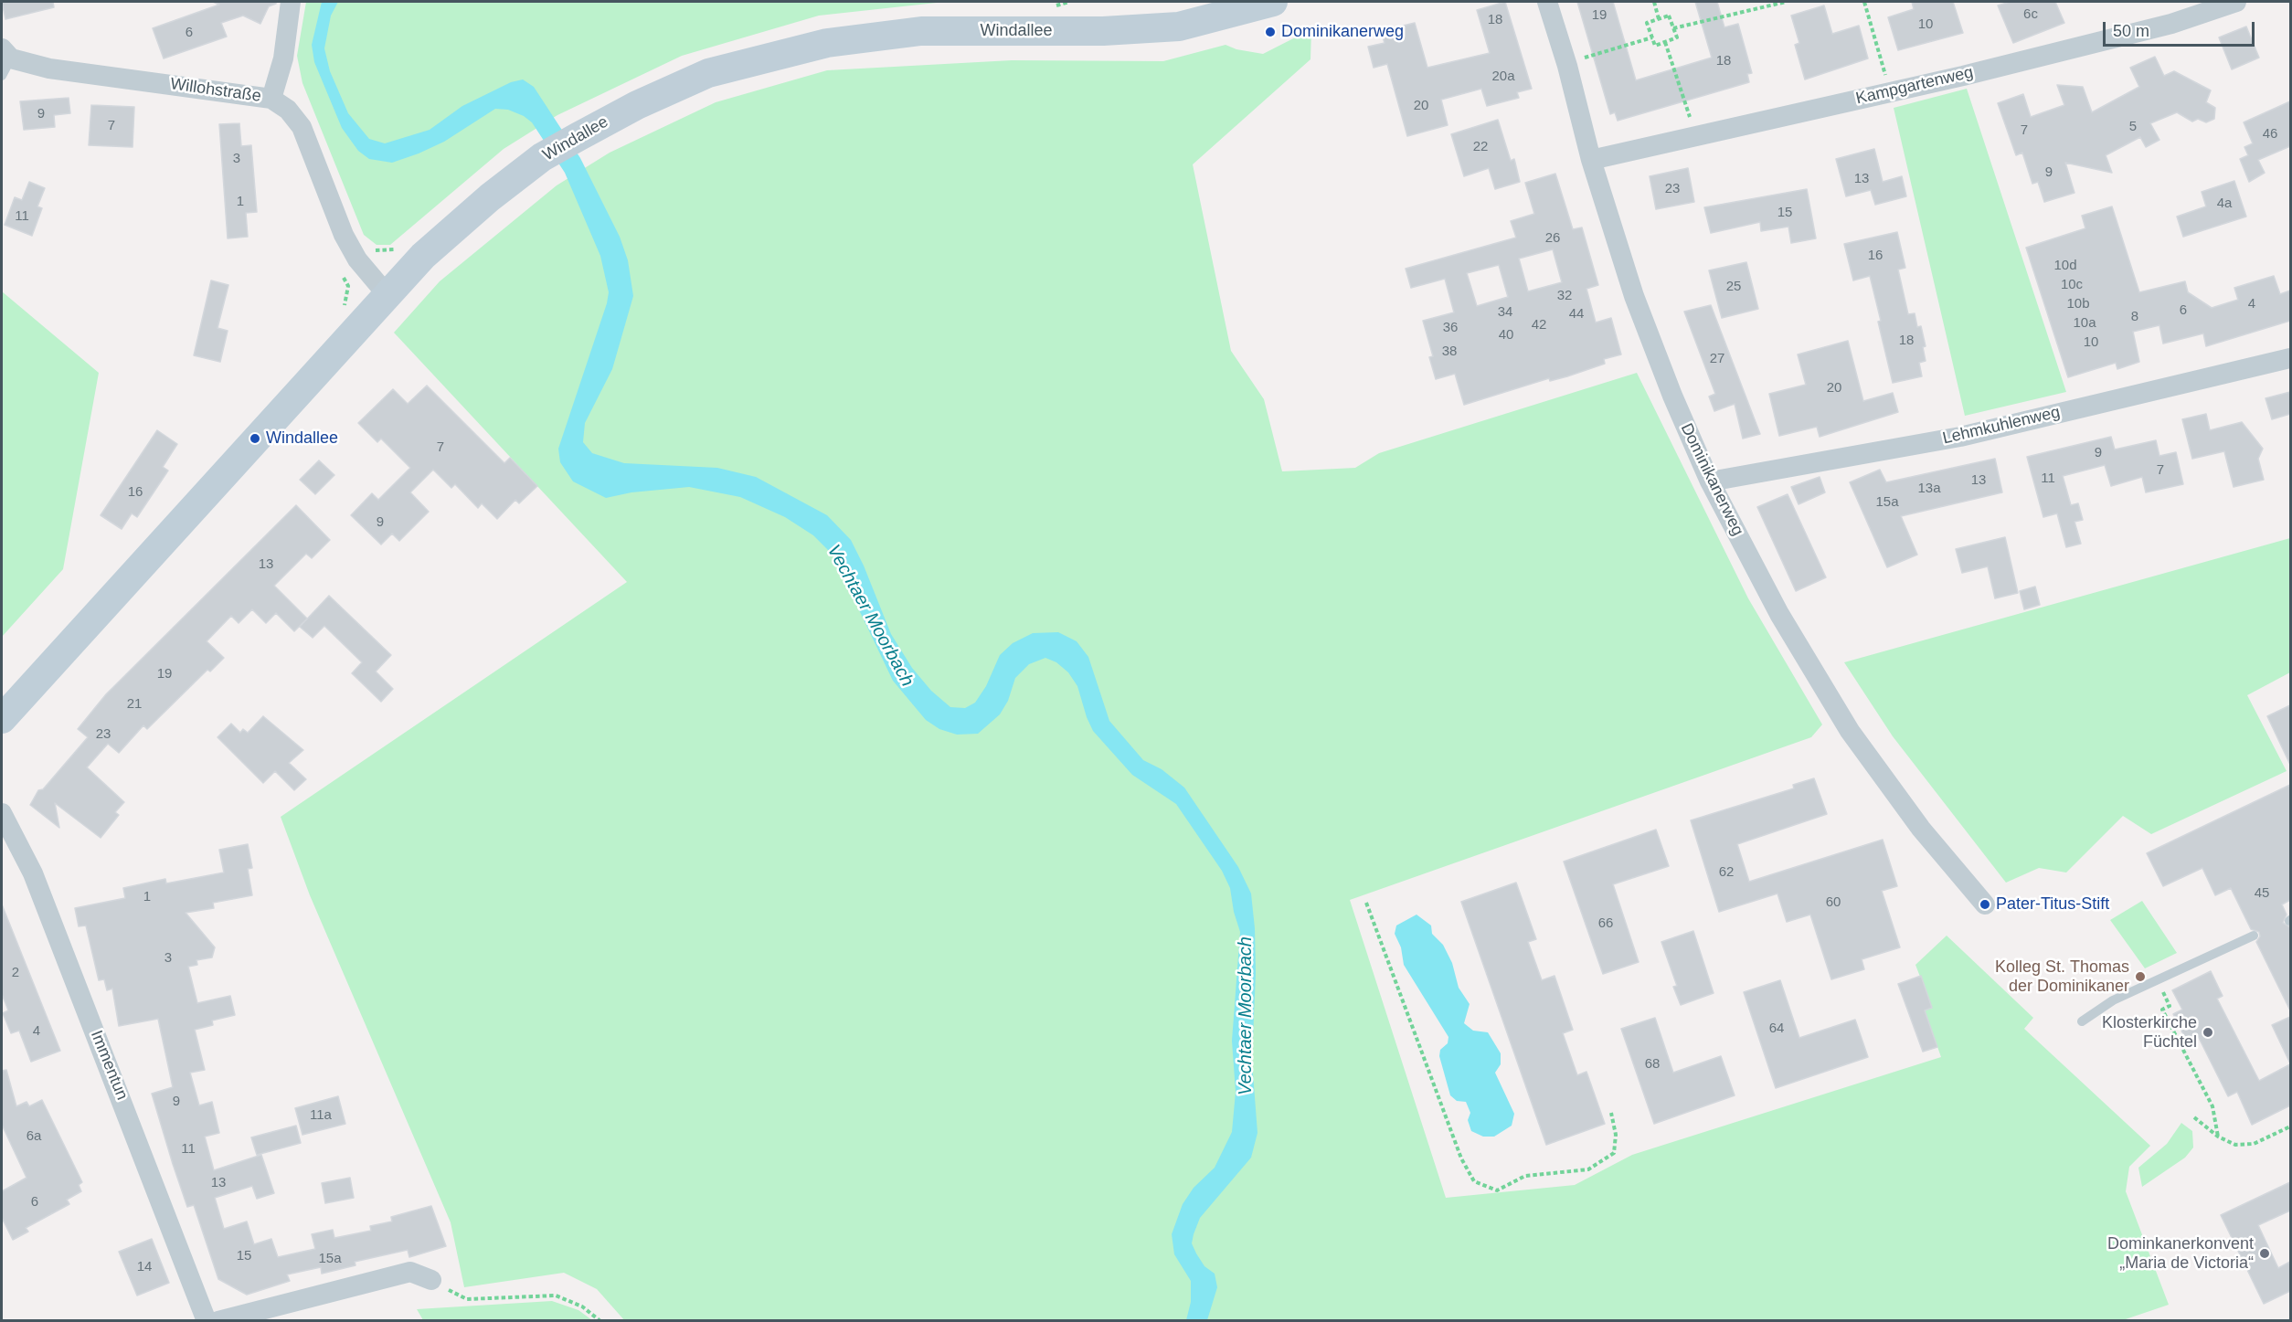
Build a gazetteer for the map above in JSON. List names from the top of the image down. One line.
{"streets":{"main road":["Windallee"],"street":["Kampgartenweg","Willohstraße","Lehmkuhlenweg","Dominikanerweg","Immentun"]},"crossings":[["Windallee","Willohstraße"],["Kampgartenweg","Dominikanerweg"],["Lehmkuhlenweg","Dominikanerweg"]],"water":["Vechtaer Moorbach"],"places":["Dominikanerweg","Windallee","Pater-Titus-Stift","Kolleg St. Thomas der Dominikaner","Klosterkirche Füchtel","Dominkanerkonvent „Maria de Victoria“"],"house_numbers":["6c","19","18","10","6","18","20a","20","9","7","5","7","46","22","3","9","13","23","1","4a","15","11","26","16","10d","10c","25","32","10b","4","6","34","44","8","10a","42","36","40","18","10","38","27","20","7","9","7","11","13","13a","16","15a","9","13","19","21","23","62","45","1","60","66","3","2","64","4","68","9","11a","6a","11","13","6","15","15a","14"],"scale_bar":"50 m"}
